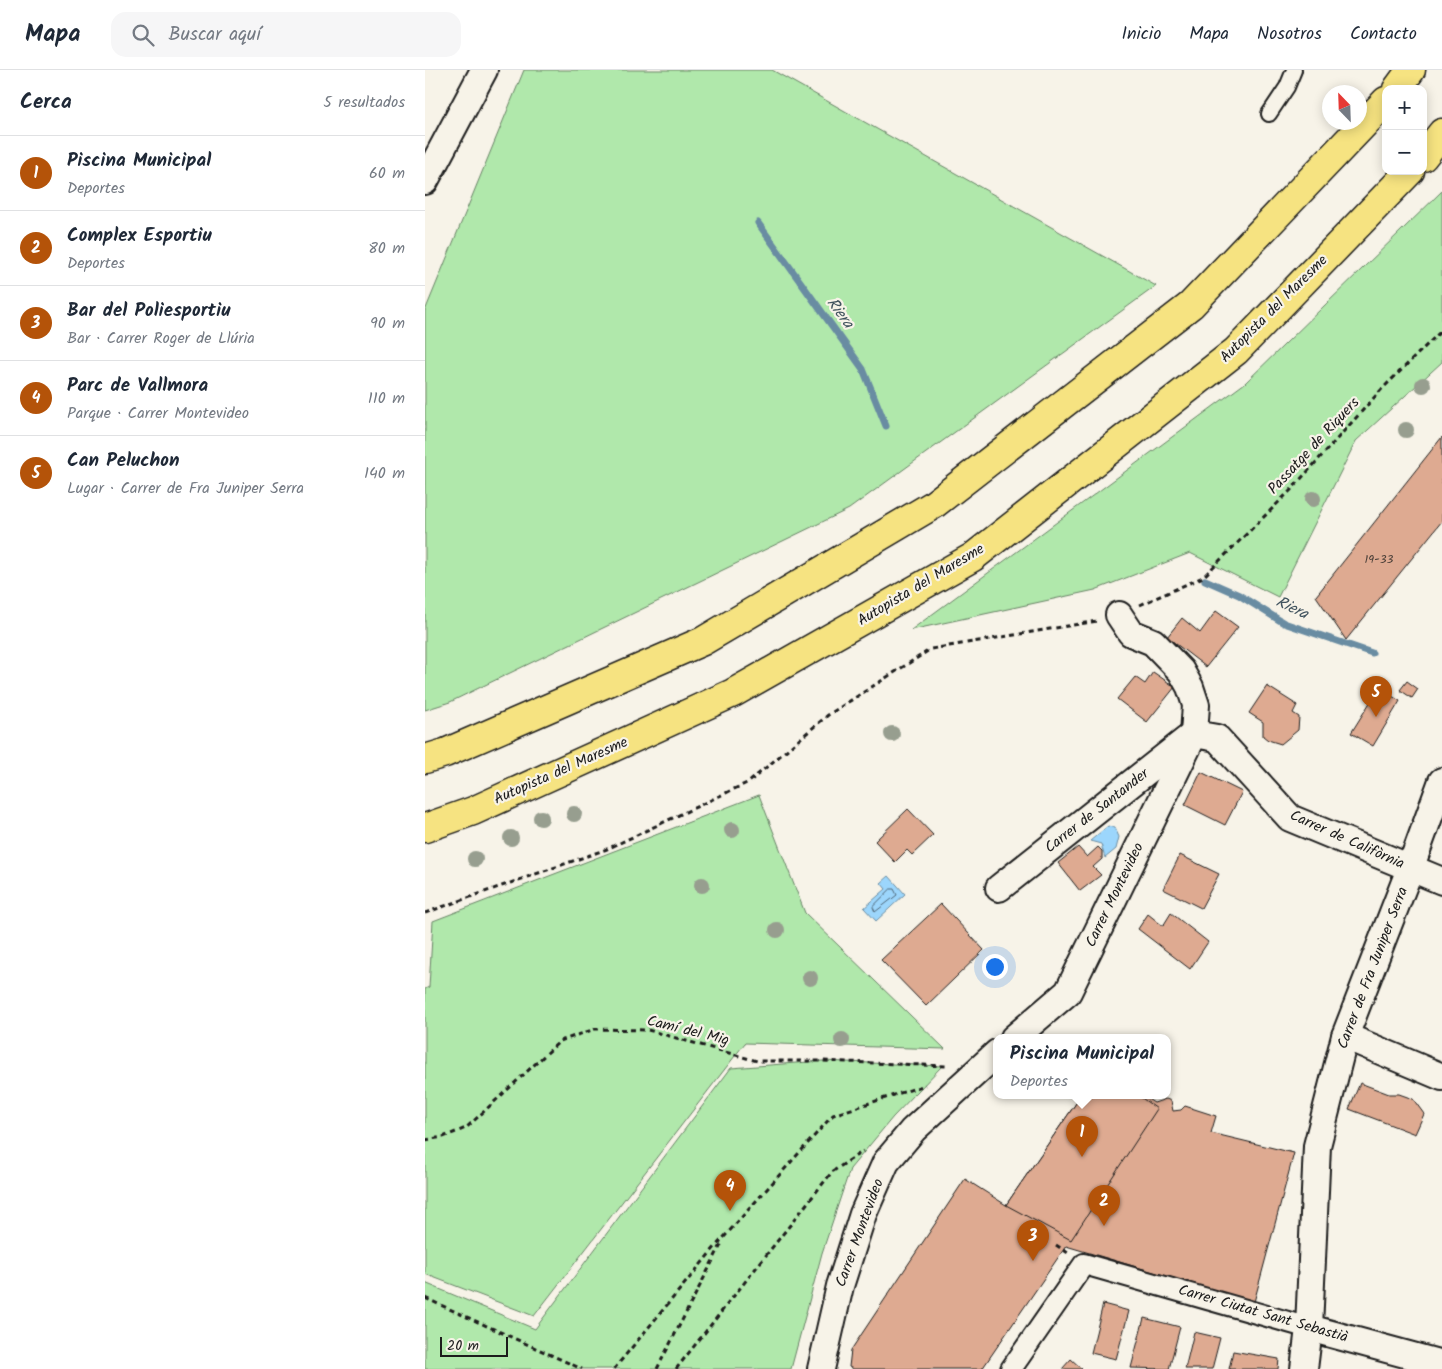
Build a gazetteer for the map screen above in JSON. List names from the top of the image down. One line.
{"streets":{"highway":["Autopista del Maresme"],"street":["Carrer de Santander","Carrer de Califòrnia","Carrer Montevideo","Carrer de Fra Juniper Serra","Carrer Ciutat Sant Sebastià"],"path":["Passatge de Riquers","Camí del Mig"]},"crossings":[["Carrer de Santander","Carrer de Califòrnia"],["Carrer de Santander","Carrer Montevideo"],["Carrer de Califòrnia","Carrer Montevideo"],["Carrer de Califòrnia","Carrer de Fra Juniper Serra"],["Carrer Montevideo","Camí del Mig"],["Carrer de Fra Juniper Serra","Carrer Ciutat Sant Sebastià"]],"water":["Riera"],"house_numbers":["19-33"],"scale_bar":"20 m","north":"top left","page":{"header":"Mapa","search":"Buscar aquí","nav":["Inicio","Mapa","Nosotros","Contacto"],"heading":["Cerca","5 resultados"],"map_buttons":["+","−"],"list":[{"mark":"1","name":"Piscina Municipal","note":"Deportes","value":"60 m"},{"mark":"2","name":"Complex Esportiu","note":"Deportes","value":"80 m"},{"mark":"3","name":"Bar del Poliesportiu","note":"Bar · Carrer Roger de Llúria","value":"90 m"},{"mark":"4","name":"Parc de Vallmora","note":"Parque · Carrer Montevideo","value":"110 m"},{"mark":"5","name":"Can Peluchon","note":"Lugar · Carrer de Fra Juniper Serra","value":"140 m"}],"pins":["5","1","4","2","3"],"popup":["Piscina Municipal","Deportes"],"scale":"20 m"}}
